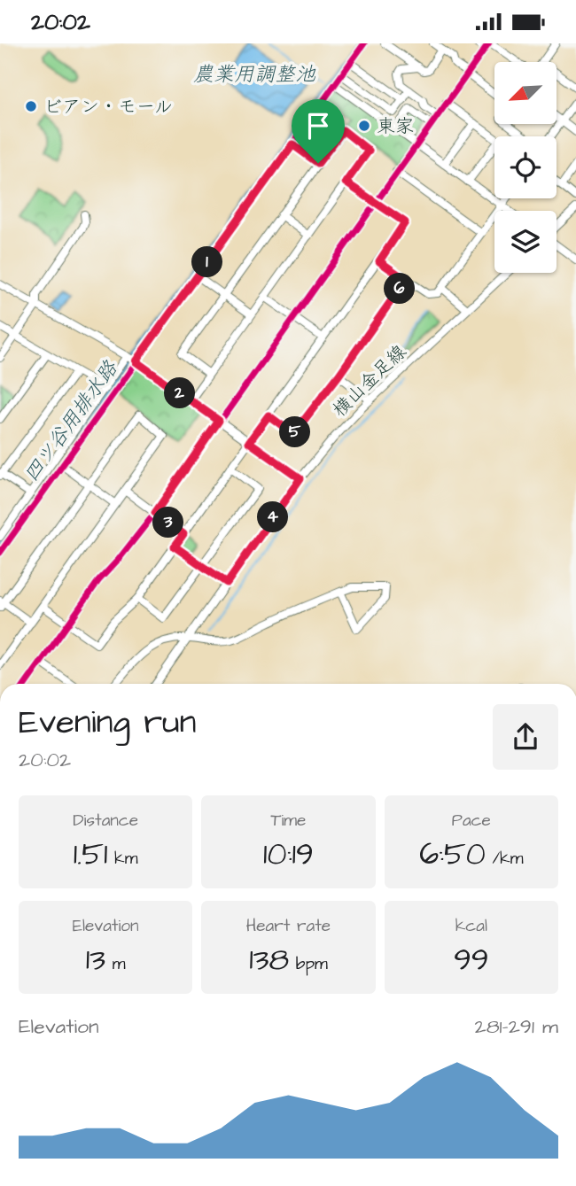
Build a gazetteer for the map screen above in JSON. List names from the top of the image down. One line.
{"streets":{"street":["横山金足線"]},"water":["農業用調整池","四ツ谷用排水路"],"places":["ビアン・モール","東家"],"north":"bottom left","page":{"status":"20:02","pins":["1","6","2","5","4","3"],"heading":["Evening run","20:02"],"stats":[["Distance","1.51 km"],["Time","10:19"],["Pace","6:50 /km"],["Elevation","13 m"],["Heart rate","138 bpm"],["kcal","99"]],"chart":["Elevation","281–291 m"]}}
